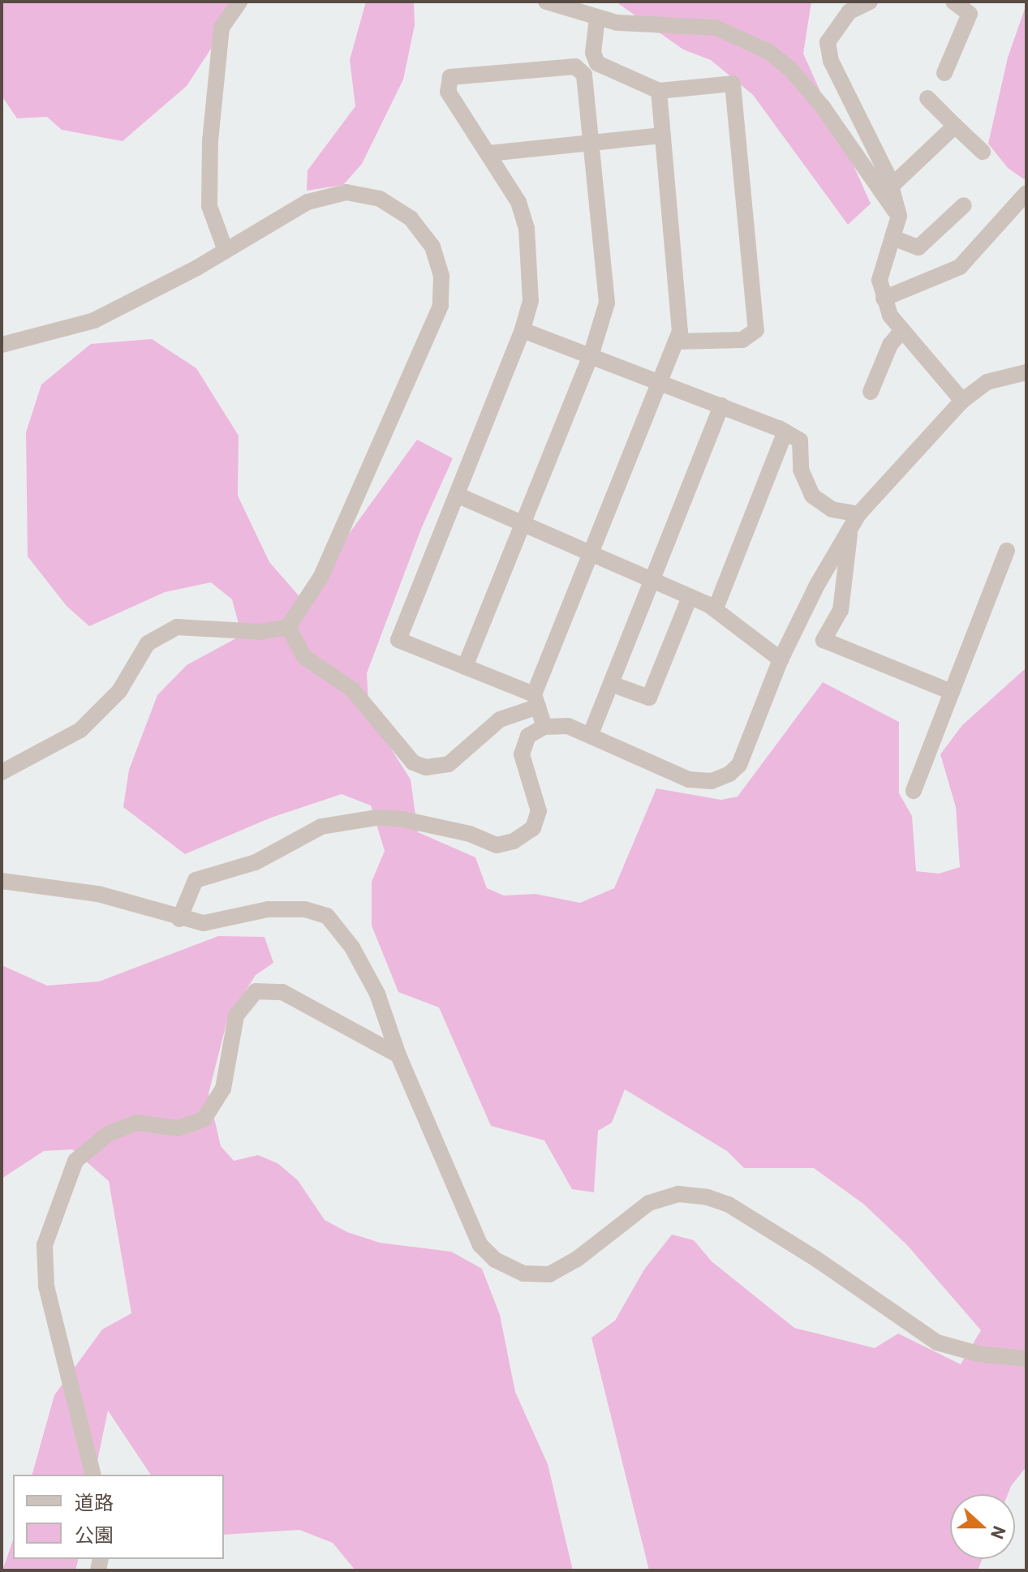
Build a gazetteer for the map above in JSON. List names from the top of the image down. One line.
{"legend":["道路","公園"],"north":"right"}
